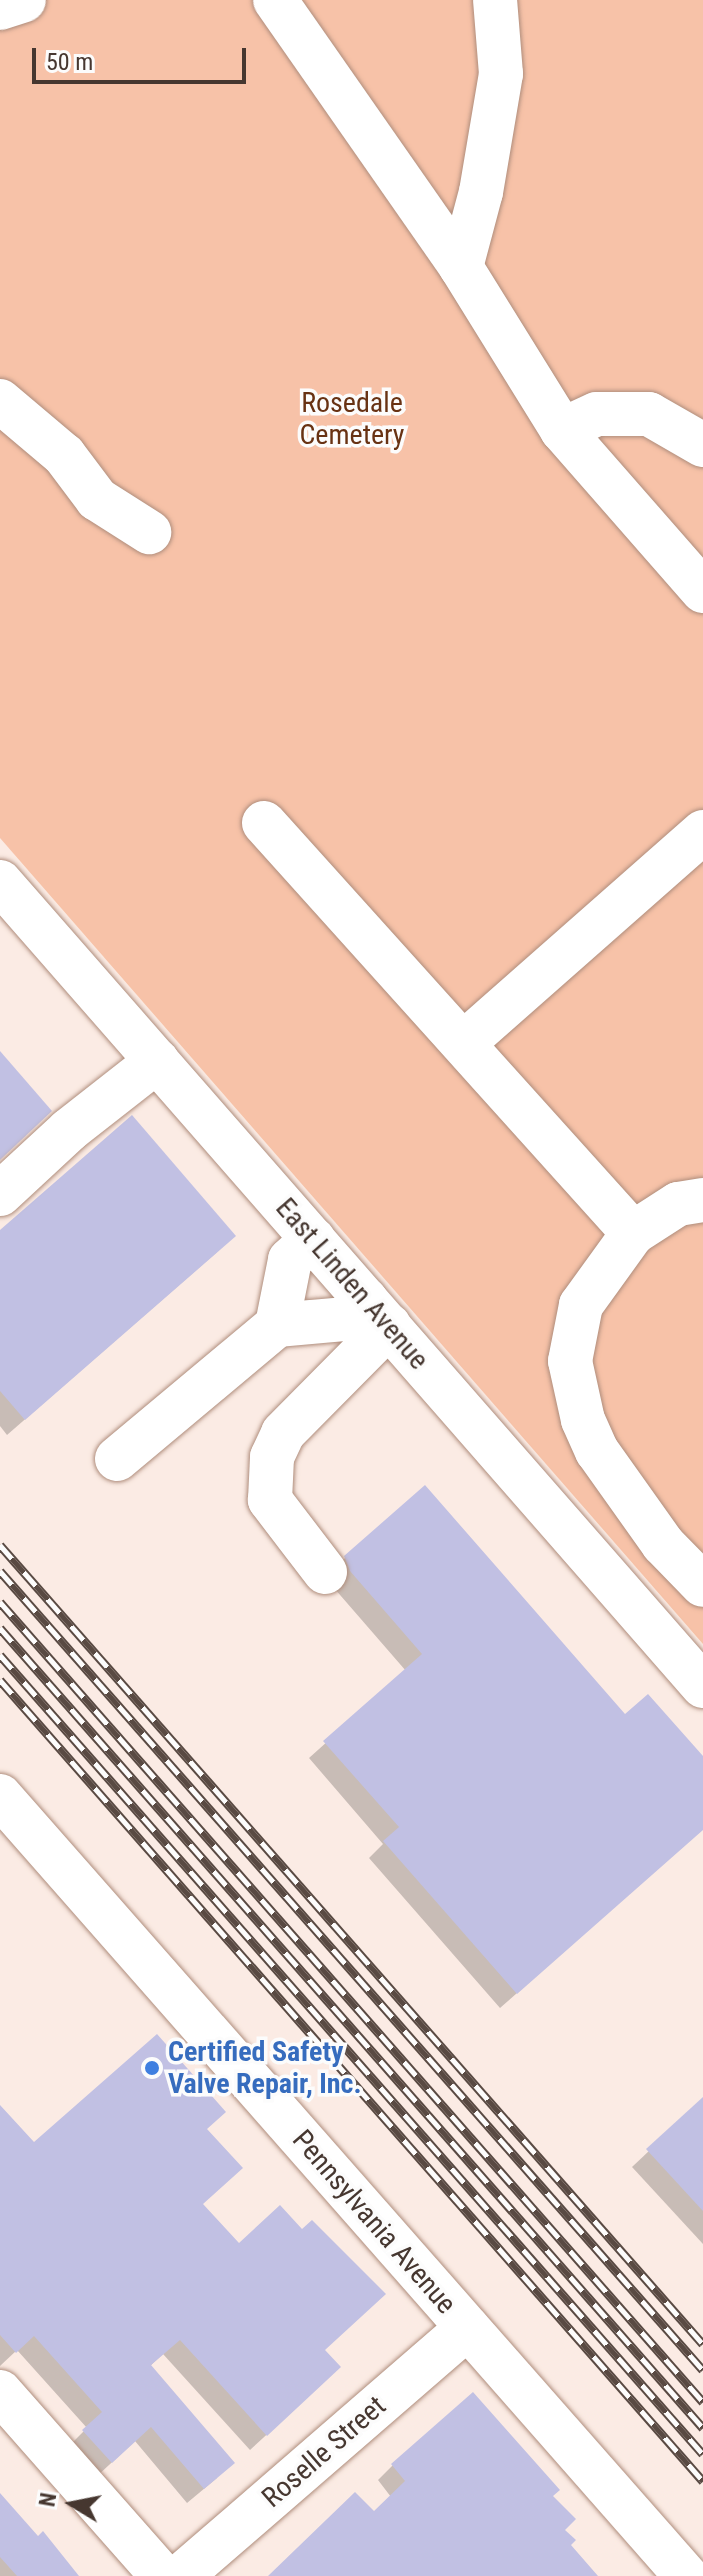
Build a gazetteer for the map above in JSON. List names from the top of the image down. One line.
{"streets":{"street":["East Linden Avenue","Pennsylvania Avenue","Roselle Street"]},"crossings":[["Pennsylvania Avenue","Roselle Street"]],"parks":["Rosedale Cemetery"],"places":["Certified Safety Valve Repair, Inc."],"scale_bar":"50 m","north":"left"}
